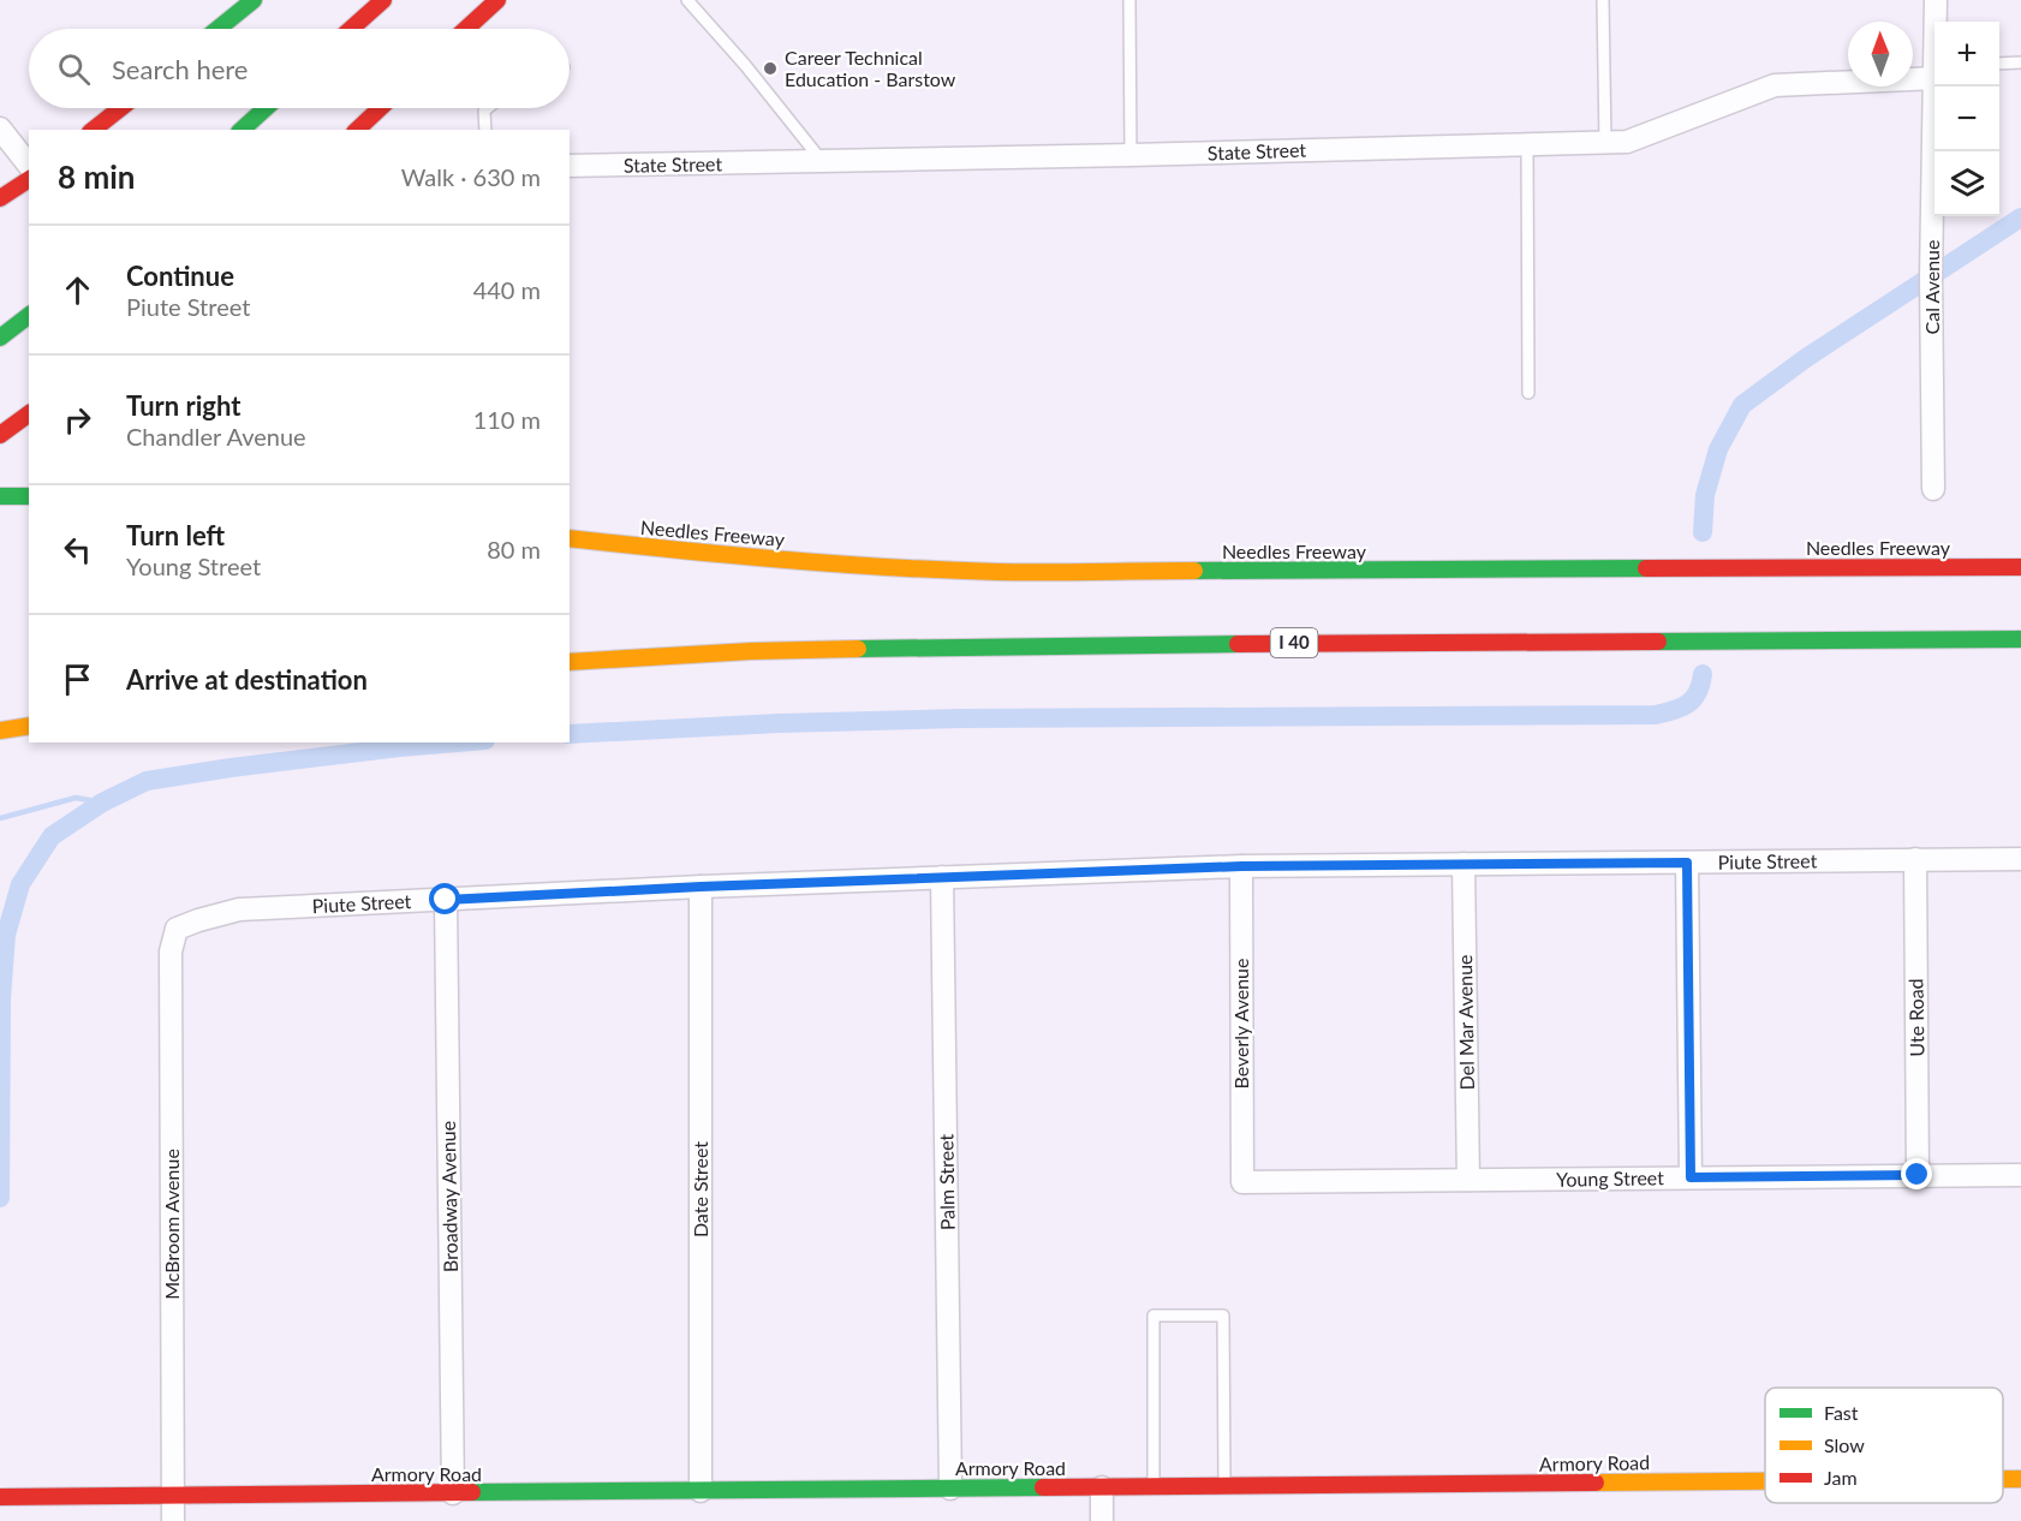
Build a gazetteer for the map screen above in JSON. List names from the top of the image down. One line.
{"streets":{"main road":["Needles Freeway","I 40","Armory Road"],"street":["State Street","Cal Avenue","Piute Street","Ute Road","Del Mar Avenue","Beverly Avenue","Young Street","Palm Street","Date Street","Broadway Avenue","McBroom Avenue"]},"crossings":[["Piute Street","Ute Road"],["Piute Street","Del Mar Avenue"],["Piute Street","Beverly Avenue"],["Piute Street","Palm Street"],["Piute Street","Date Street"],["Piute Street","Broadway Avenue"],["Piute Street","McBroom Avenue"],["Ute Road","Young Street"],["Del Mar Avenue","Young Street"],["Beverly Avenue","Young Street"],["Palm Street","Armory Road"],["Date Street","Armory Road"],["Broadway Avenue","Armory Road"],["McBroom Avenue","Armory Road"]],"places":["Career Technical Education - Barstow"],"legend":["Fast","Slow","Jam"],"north":"top","page":{"map_buttons":["+","−"],"search":"Search here","heading":["8 min","Walk · 630 m"],"list":[["Continue","Piute Street","440 m"],["Turn right","Chandler Avenue","110 m"],["Turn left","Young Street","80 m"],"Arrive at destination"]}}
